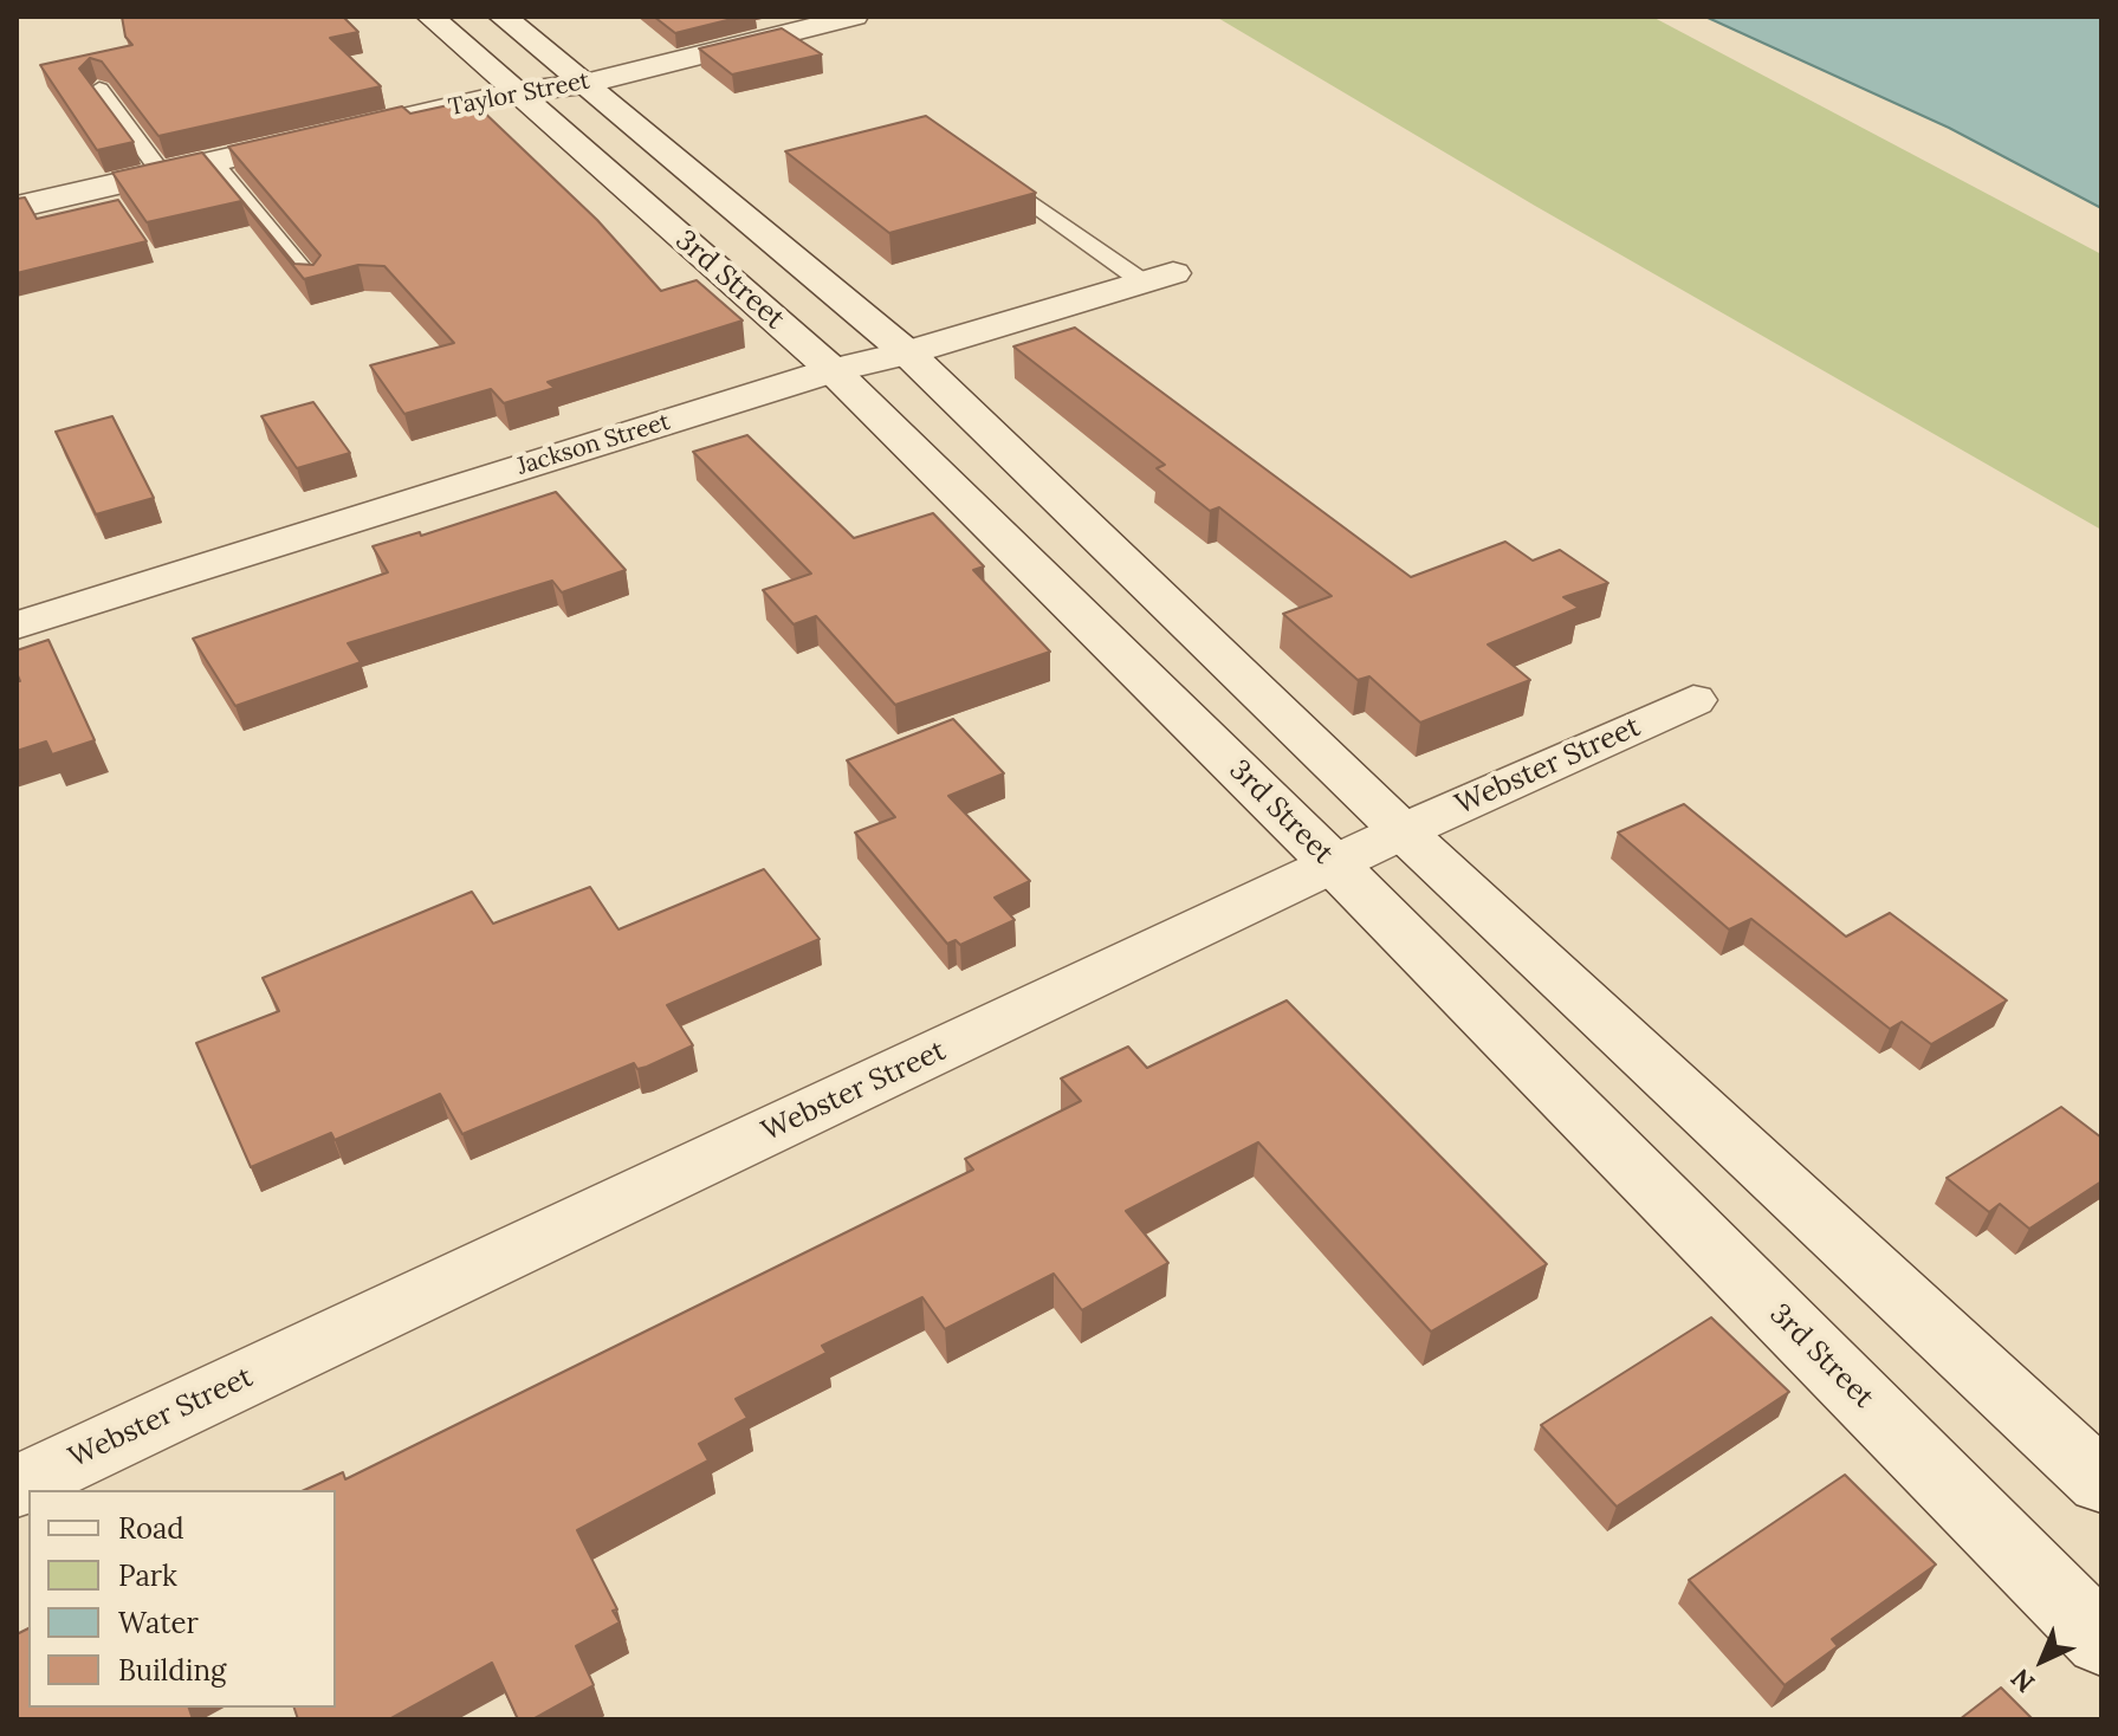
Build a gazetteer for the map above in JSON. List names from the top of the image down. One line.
{"streets":{"main road":["Taylor Street","3rd Street","Jackson Street","Webster Street"]},"crossings":[["Taylor Street","3rd Street"],["3rd Street","Jackson Street"],["3rd Street","Webster Street"]],"legend":["Road","Park","Water","Building"],"north":"bottom left"}
